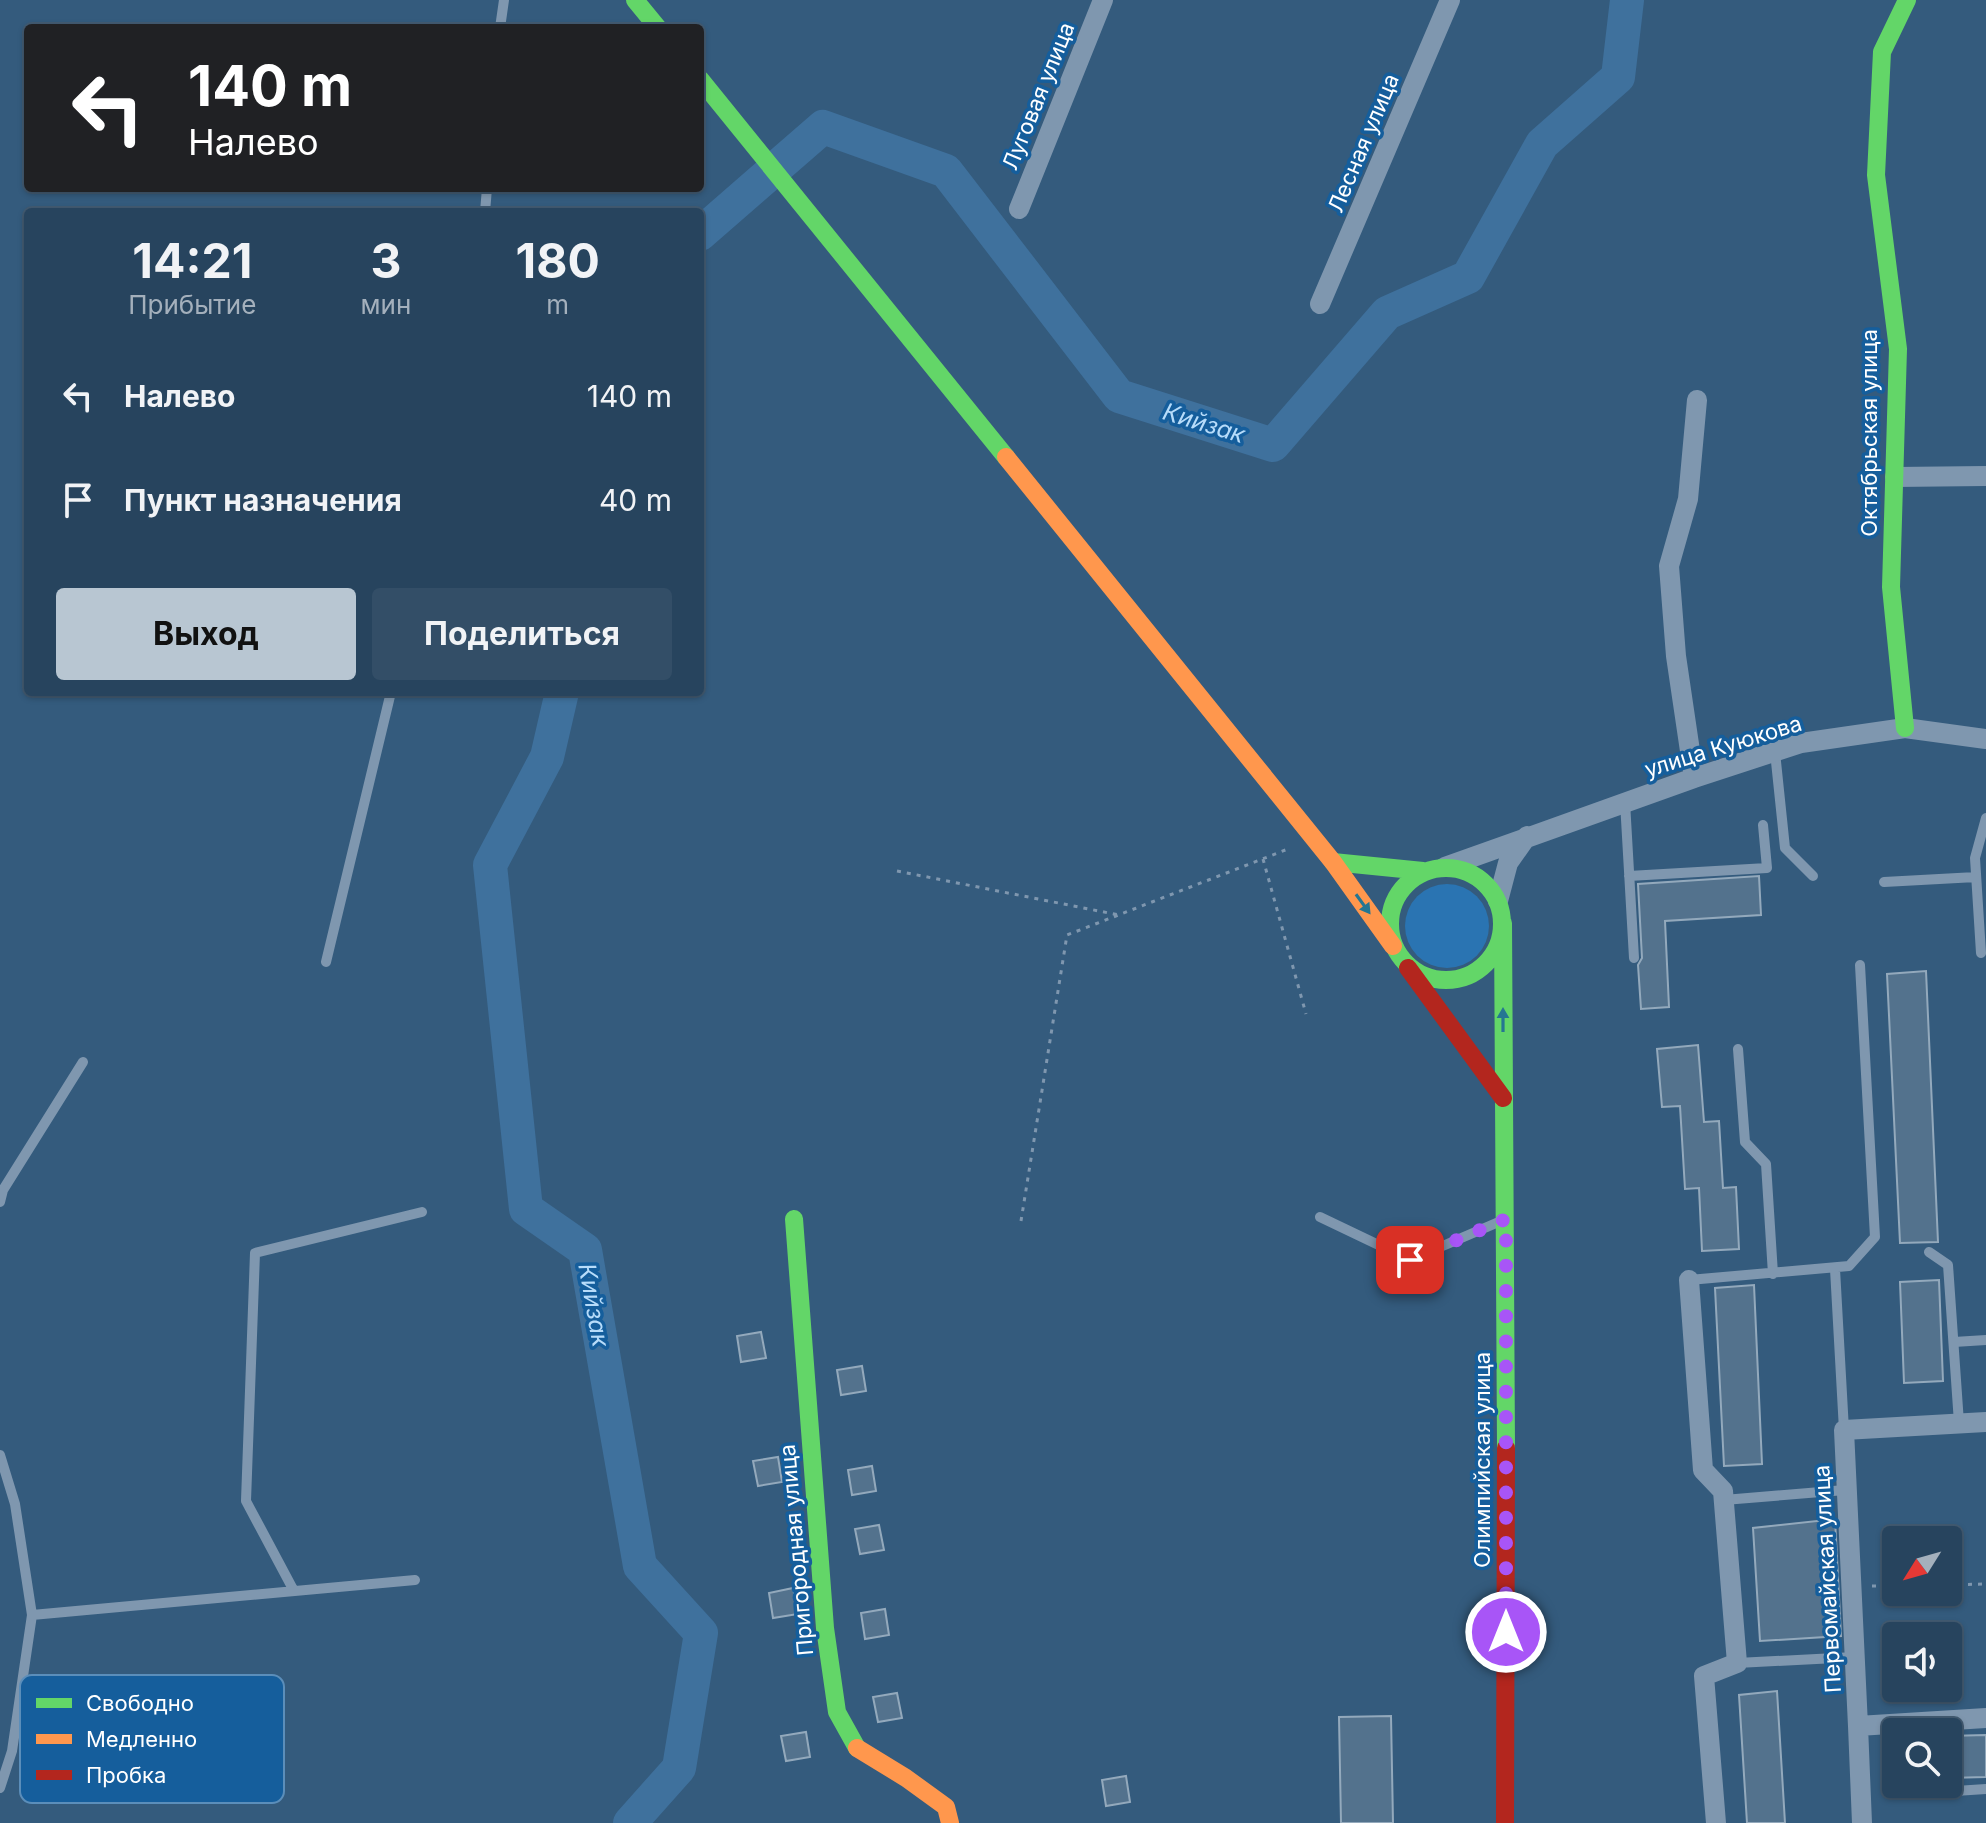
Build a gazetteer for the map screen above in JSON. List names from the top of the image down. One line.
{"streets":{"main road":["Октябрьская улица","Олимпийская улица","Пригородная улица"],"street":["Луговая улица","Лесная улица","улица Куюкова","Первомайская улица"]},"crossings":[["Октябрьская улица","улица Куюкова"],["улица Куюкова","Олимпийская улица"]],"water":["Кийзак"],"legend":["Свободно","Медленно","Пробка"],"north":"bottom left","page":{"turn":["140 m","Налево"],"eta":["14:21","Прибытие","3","мин","180","m"],"list":[{"name":"Налево","value":"140 m"},{"name":"Пункт назначения","value":"40 m"}],"buttons":["Выход","Поделиться"]}}
